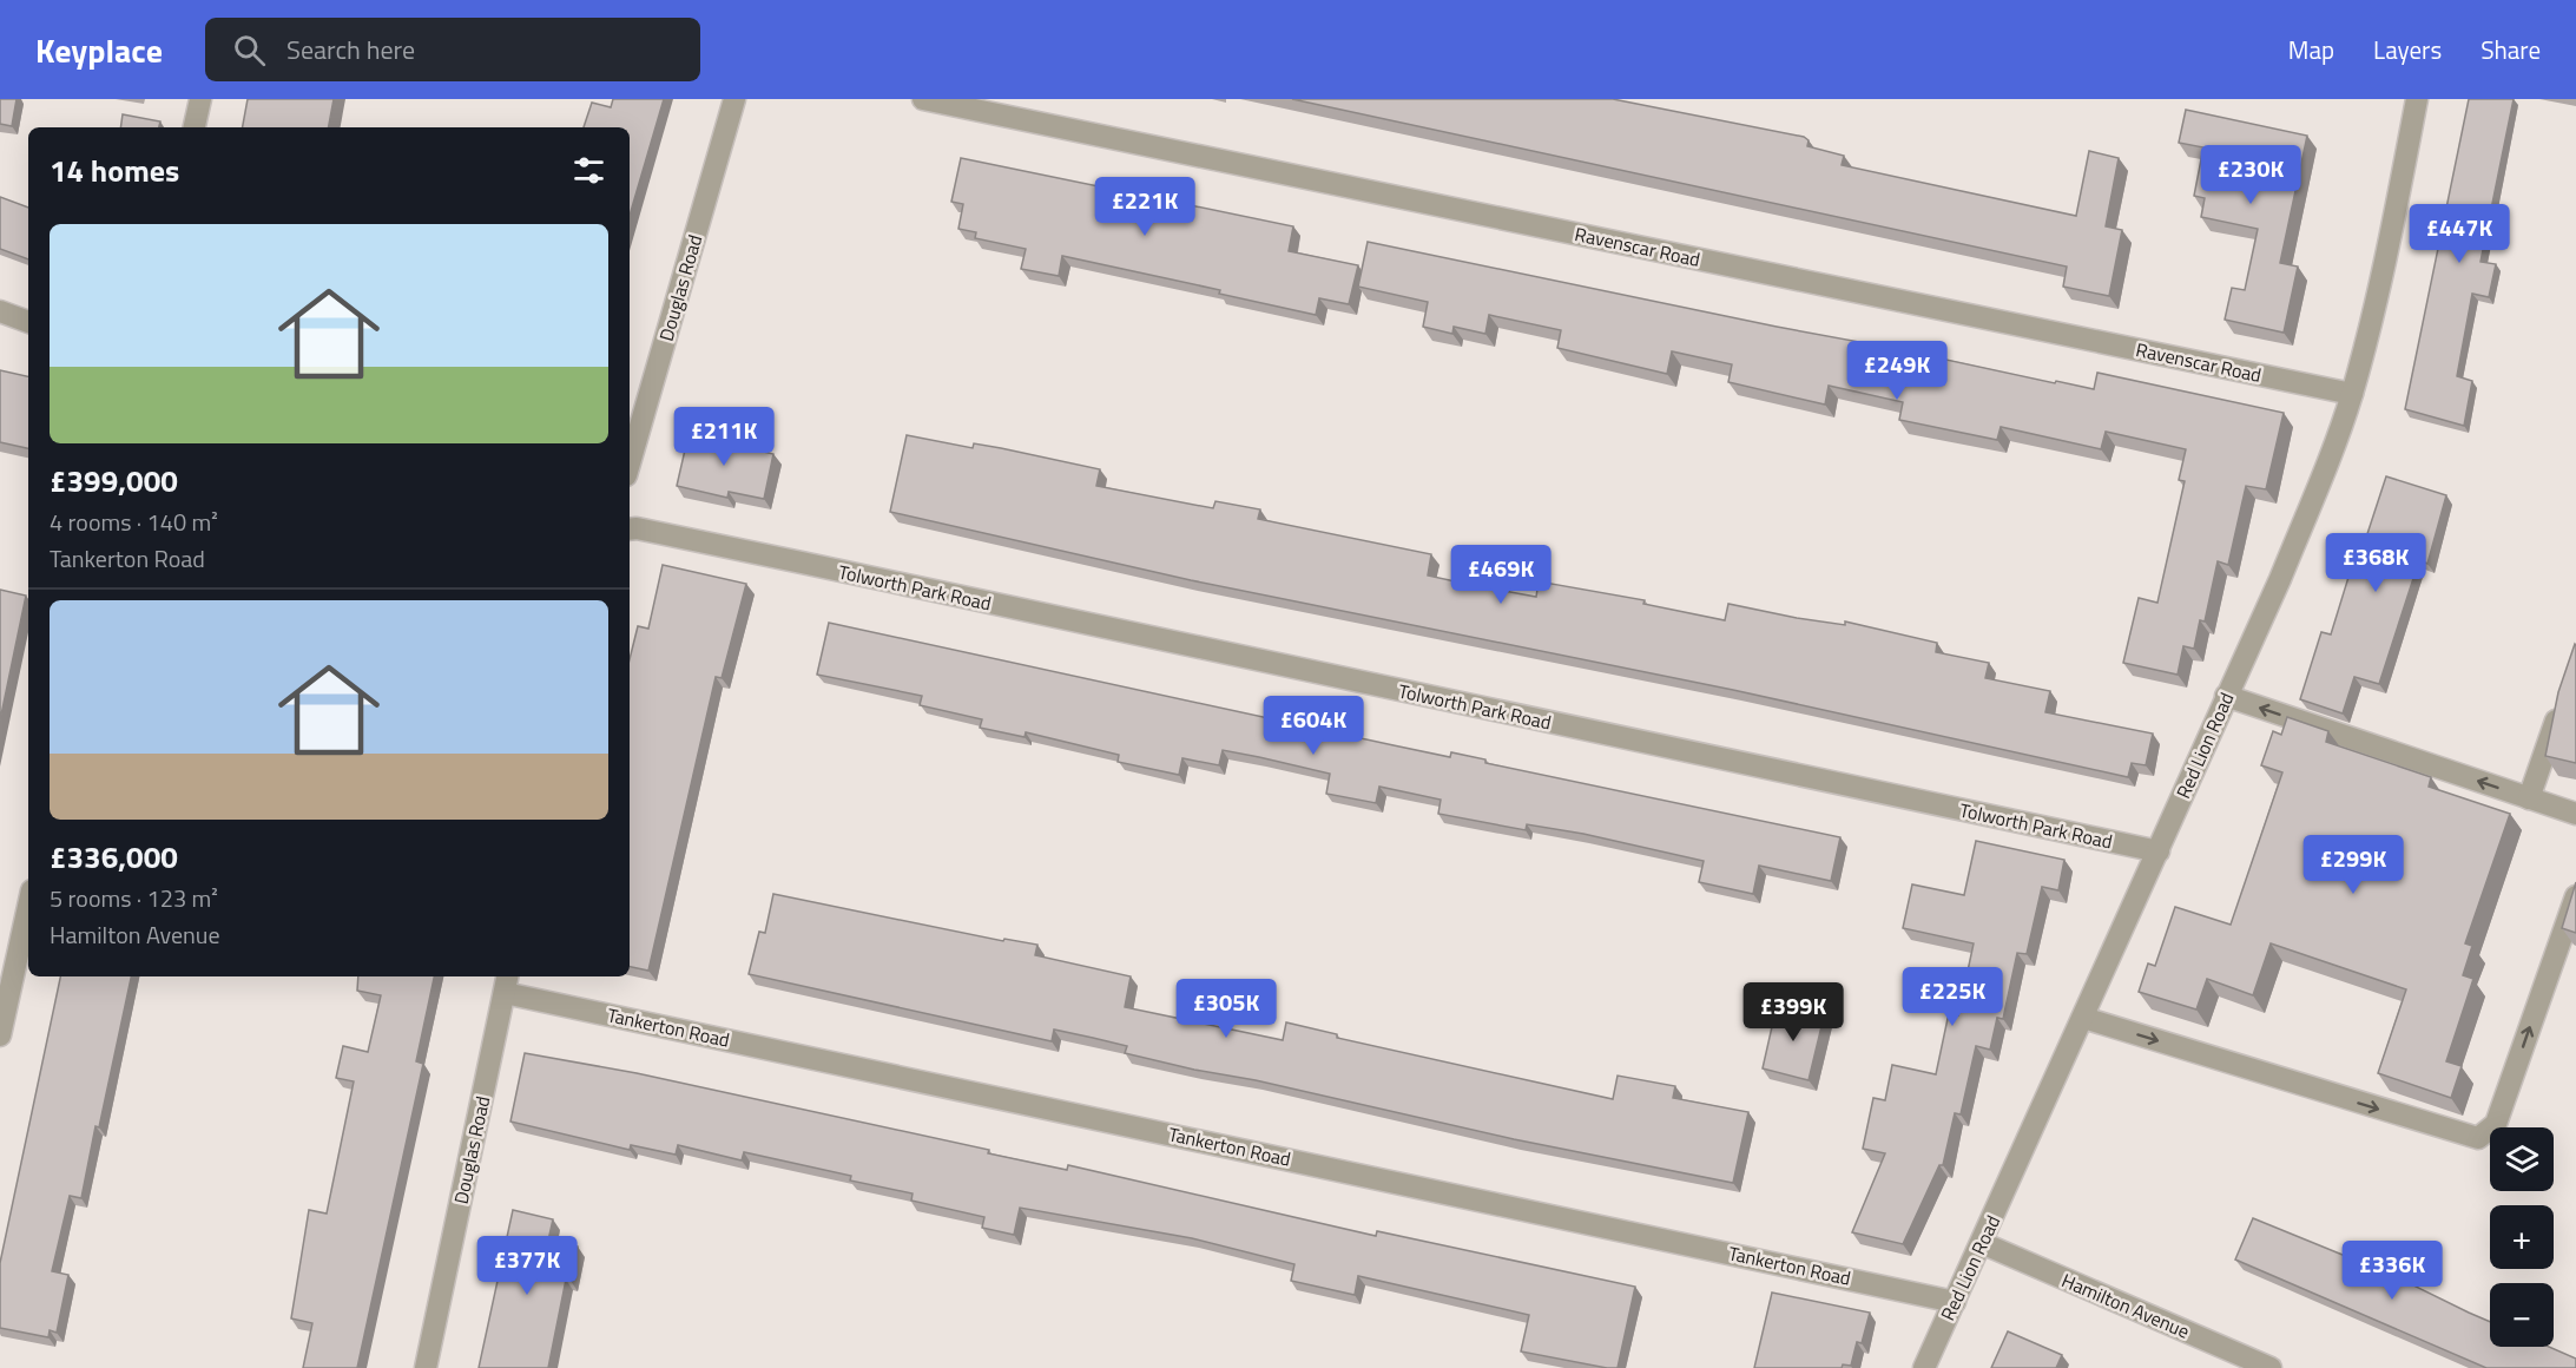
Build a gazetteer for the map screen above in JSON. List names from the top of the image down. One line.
{"streets":{"street":["Ravenscar Road","Douglas Road","Tolworth Park Road","Red Lion Road","Tankerton Road","Hamilton Avenue"]},"crossings":[["Ravenscar Road","Red Lion Road"],["Douglas Road","Tankerton Road"],["Tolworth Park Road","Red Lion Road"],["Red Lion Road","Tankerton Road"],["Red Lion Road","Hamilton Avenue"]],"page":{"header":"Keyplace","search":"Search here","nav":["Map","Layers","Share"],"heading":"14 homes","price":["£230K","£221K","£447K","£249K","£211K","£368K","£469K","£604K","£299K","£225K","£305K","£399K","£377K","£336K"],"list":[{"name":"£399,000","note":"4 rooms · 140 m² · Tankerton Road"},{"name":"£336,000","note":"5 rooms · 123 m² · Hamilton Avenue"}],"map_buttons":["+","−"]}}
